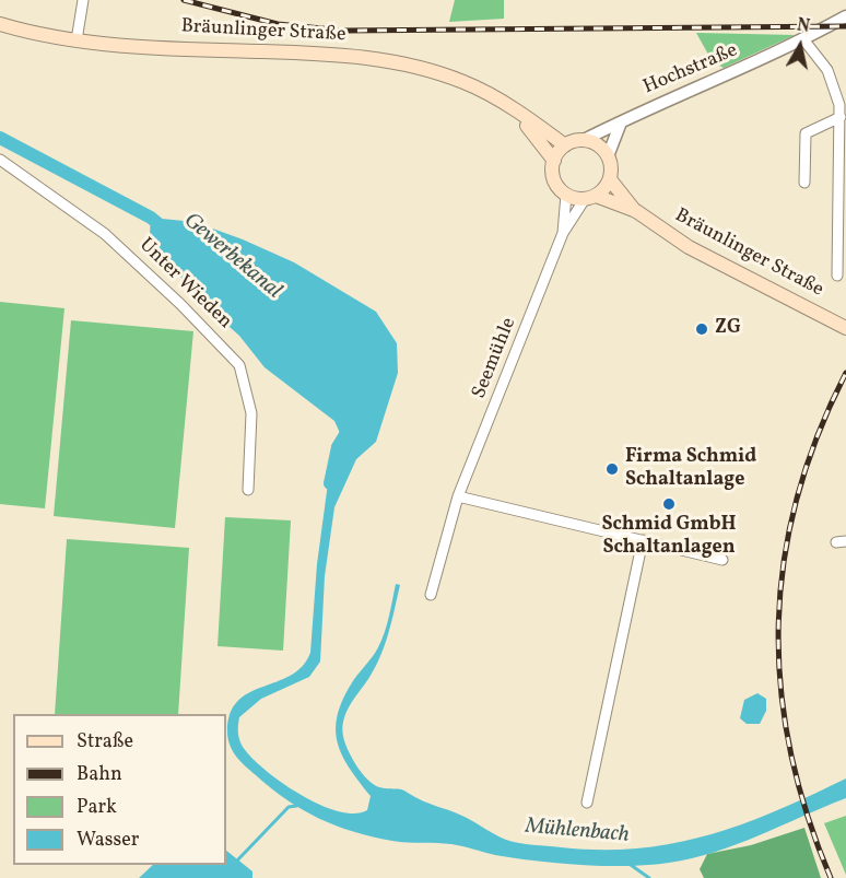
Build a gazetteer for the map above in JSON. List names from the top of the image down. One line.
{"streets":{"main road":["Bräunlinger Straße"],"street":["Hochstraße","Unter Wieden","Seemühle"]},"crossings":[["Bräunlinger Straße","Hochstraße"],["Bräunlinger Straße","Seemühle"],["Hochstraße","Seemühle"]],"water":["Gewerbekanal","Mühlenbach"],"places":["ZG","Firma Schmid Schaltanlage","Schmid GmbH Schaltanlagen"],"legend":["Straße","Bahn","Park","Wasser"],"north":"top"}
